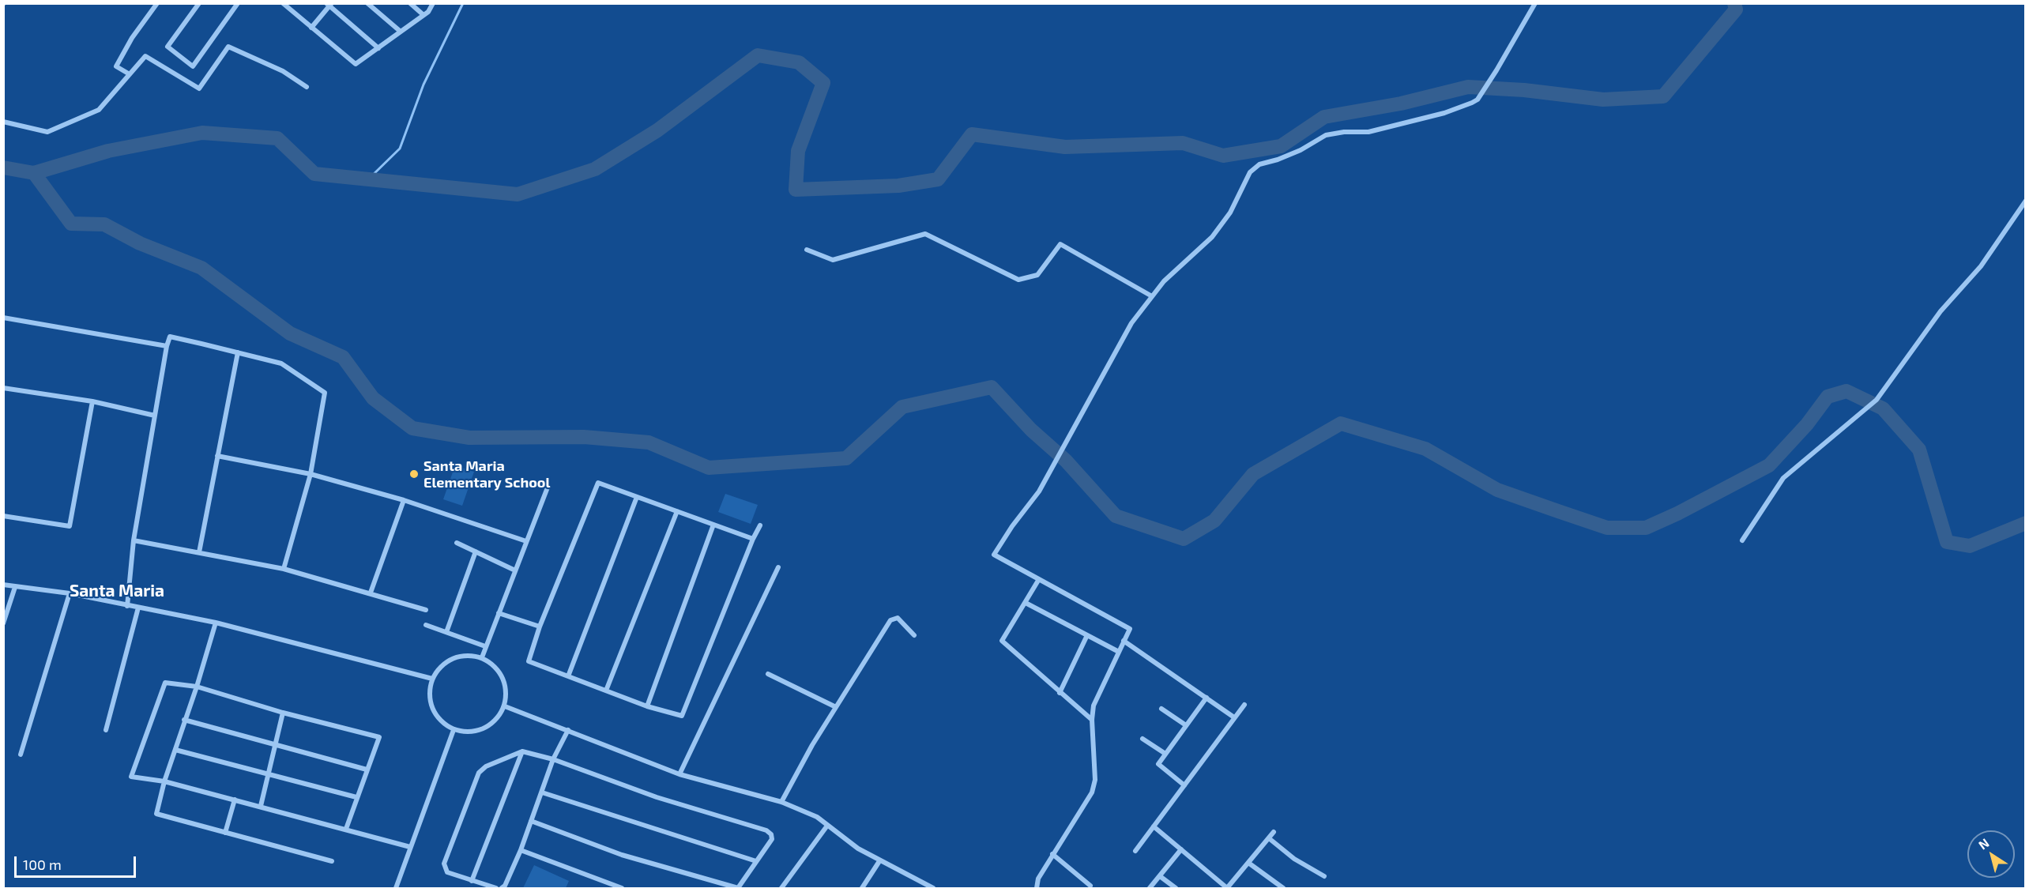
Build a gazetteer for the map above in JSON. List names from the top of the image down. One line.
{"districts":["Santa Maria"],"places":["Santa Maria Elementary School"],"scale_bar":"100 m","north":"top left"}
